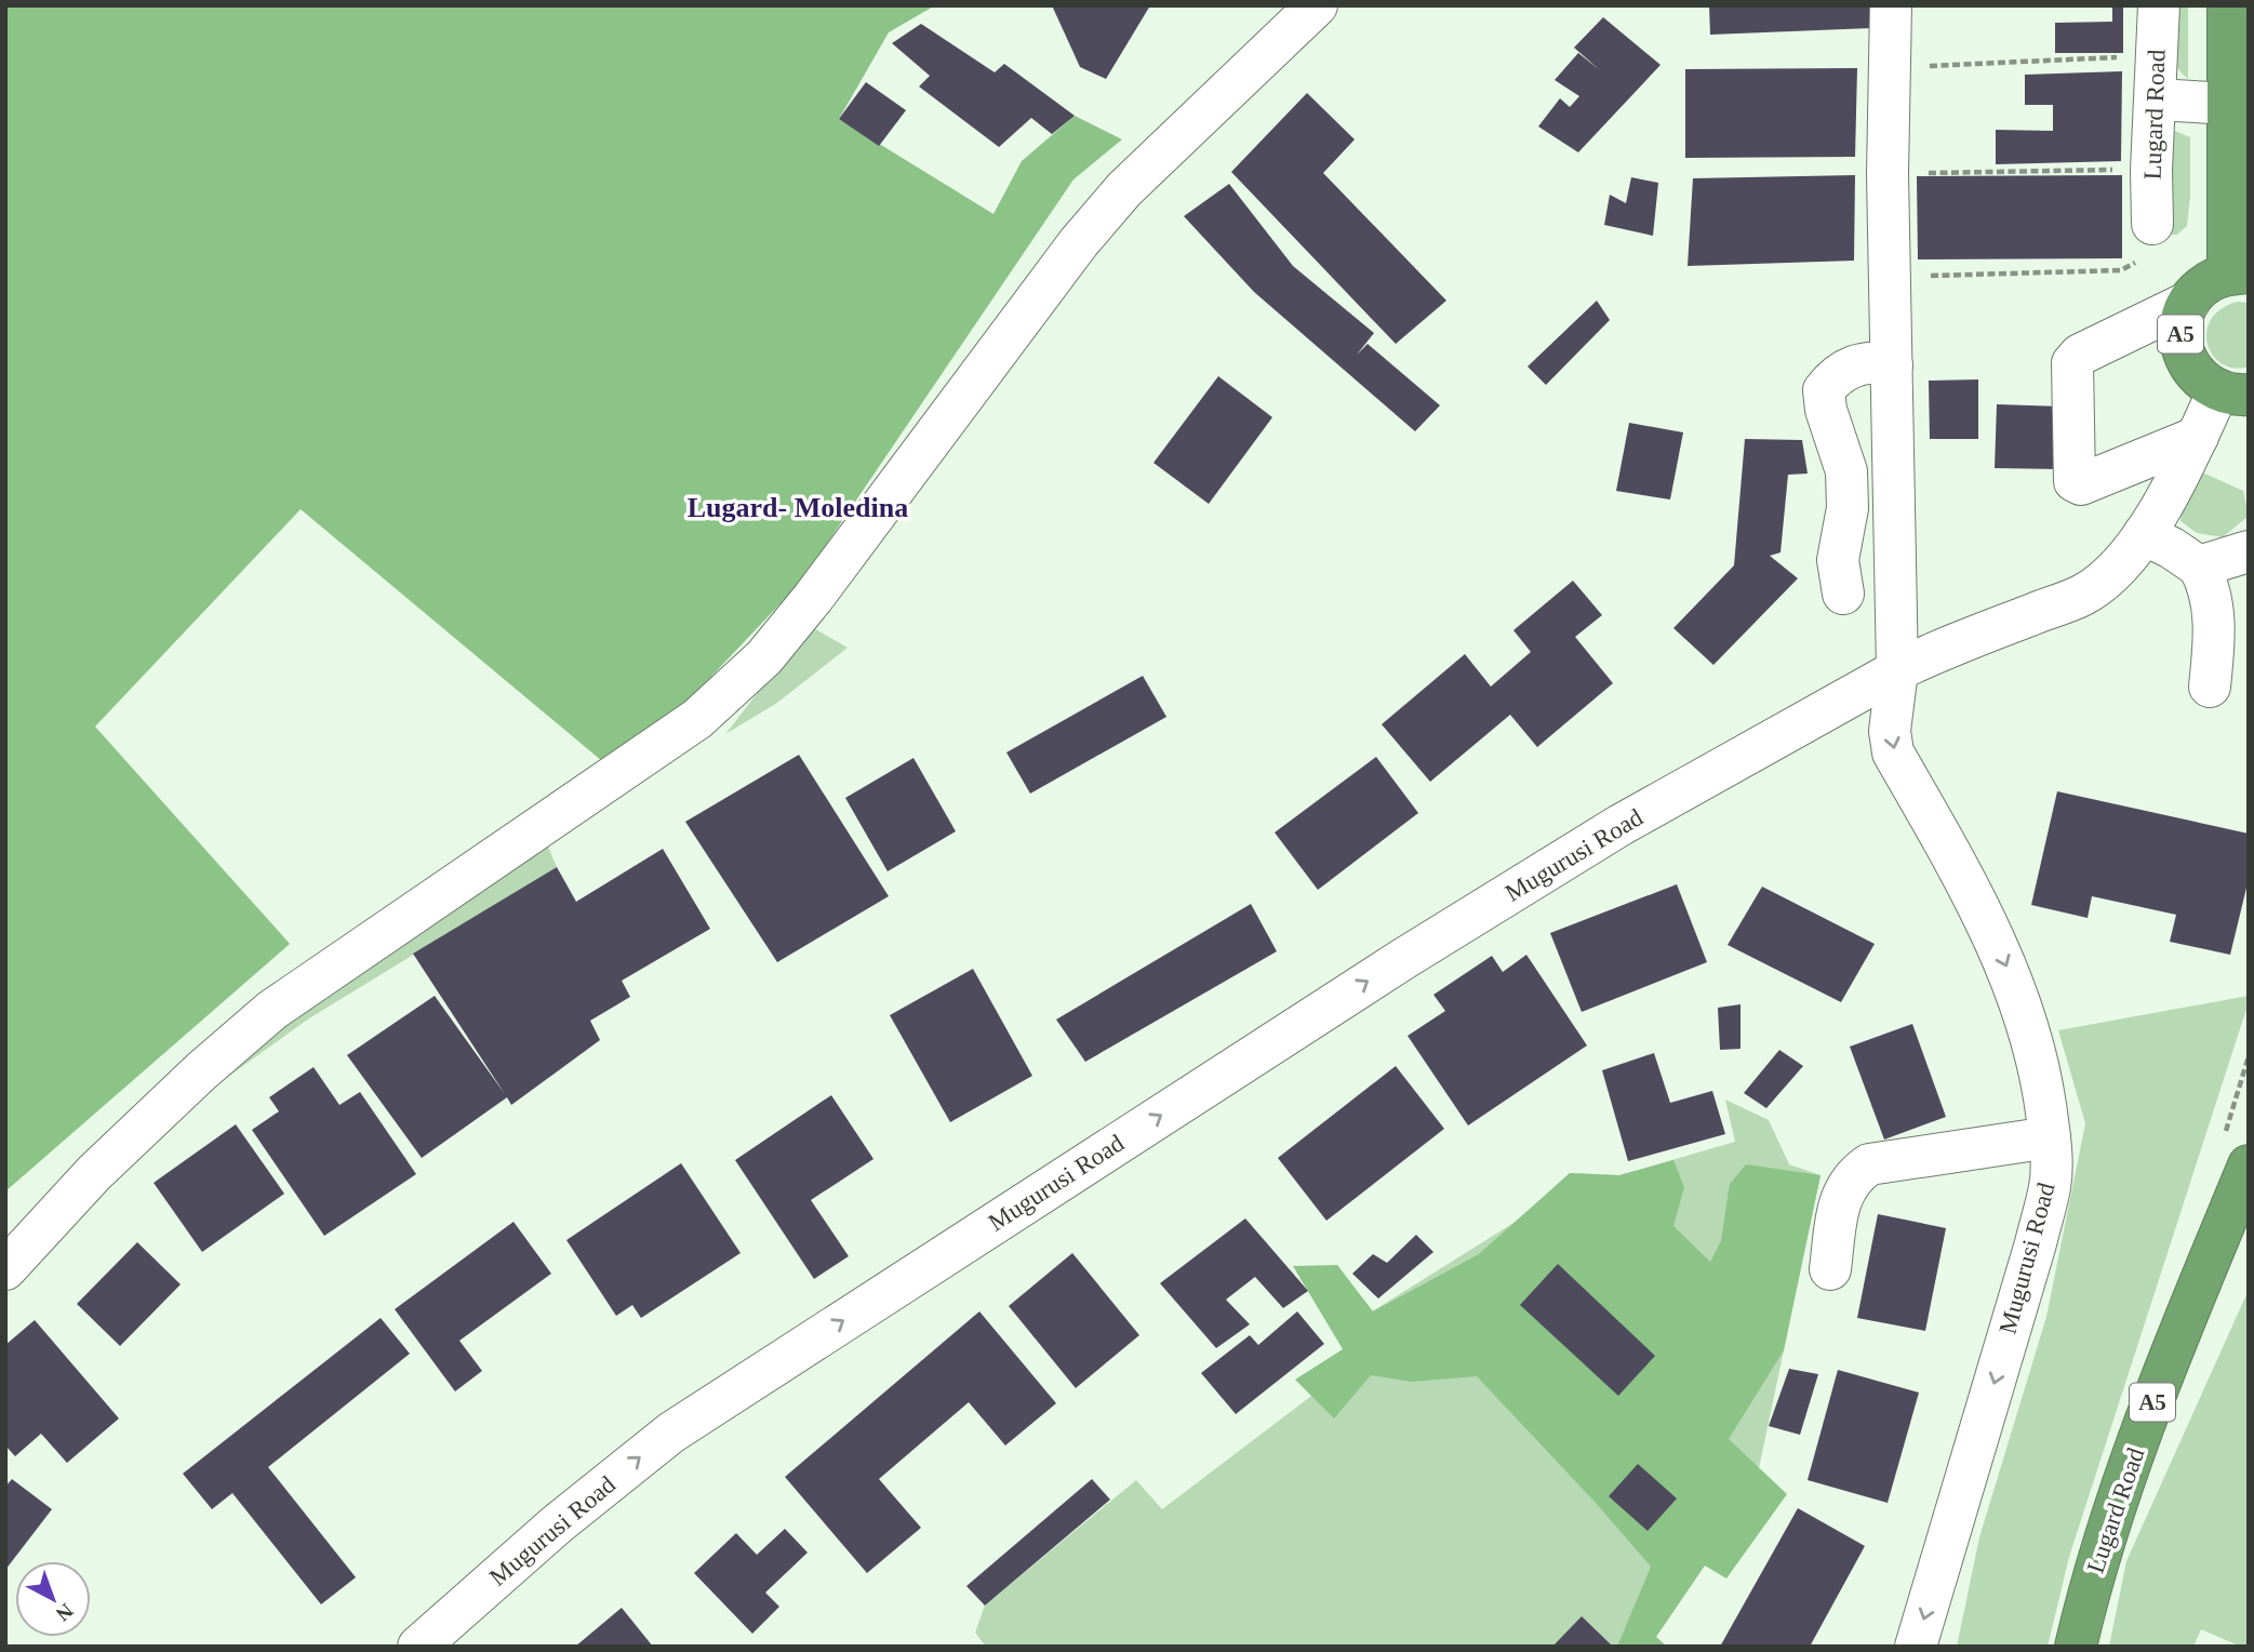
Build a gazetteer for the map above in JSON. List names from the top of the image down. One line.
{"streets":{"highway":["Lugard Road","A5"],"street":["Mugurusi Road"]},"districts":["Lugard- Moledina"],"north":"bottom right"}
